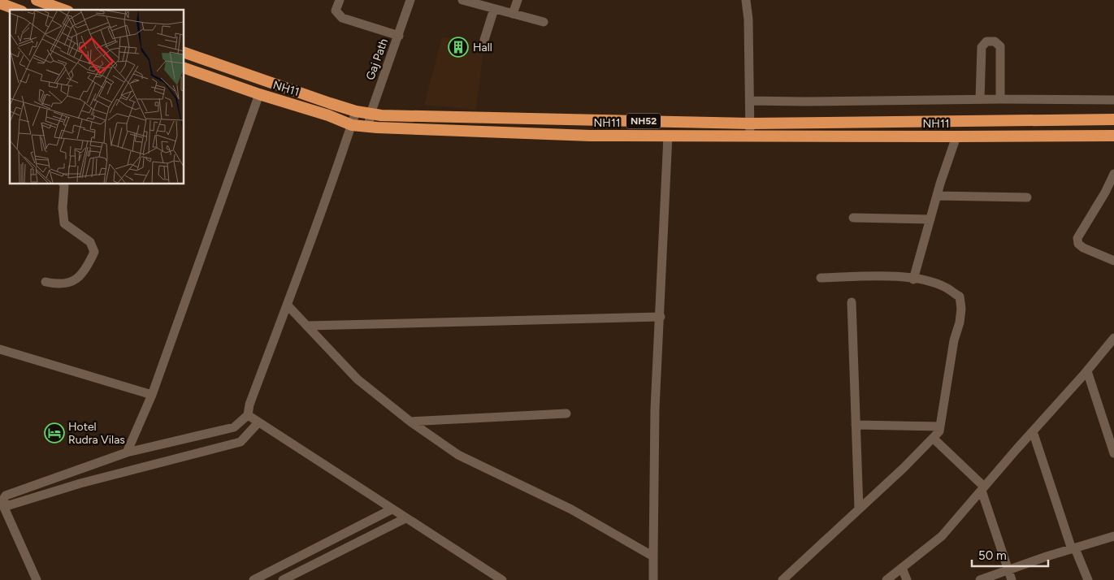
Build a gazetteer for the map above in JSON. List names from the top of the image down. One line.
{"streets":{"highway":["NH11","NH52"],"street":["Gaj Path"]},"crossings":[["Gaj Path","NH11"],["Gaj Path","NH52"]],"places":{"building":["Hall"],"hotel":["Hotel Rudra Vilas"]},"scale_bar":"50 m"}
